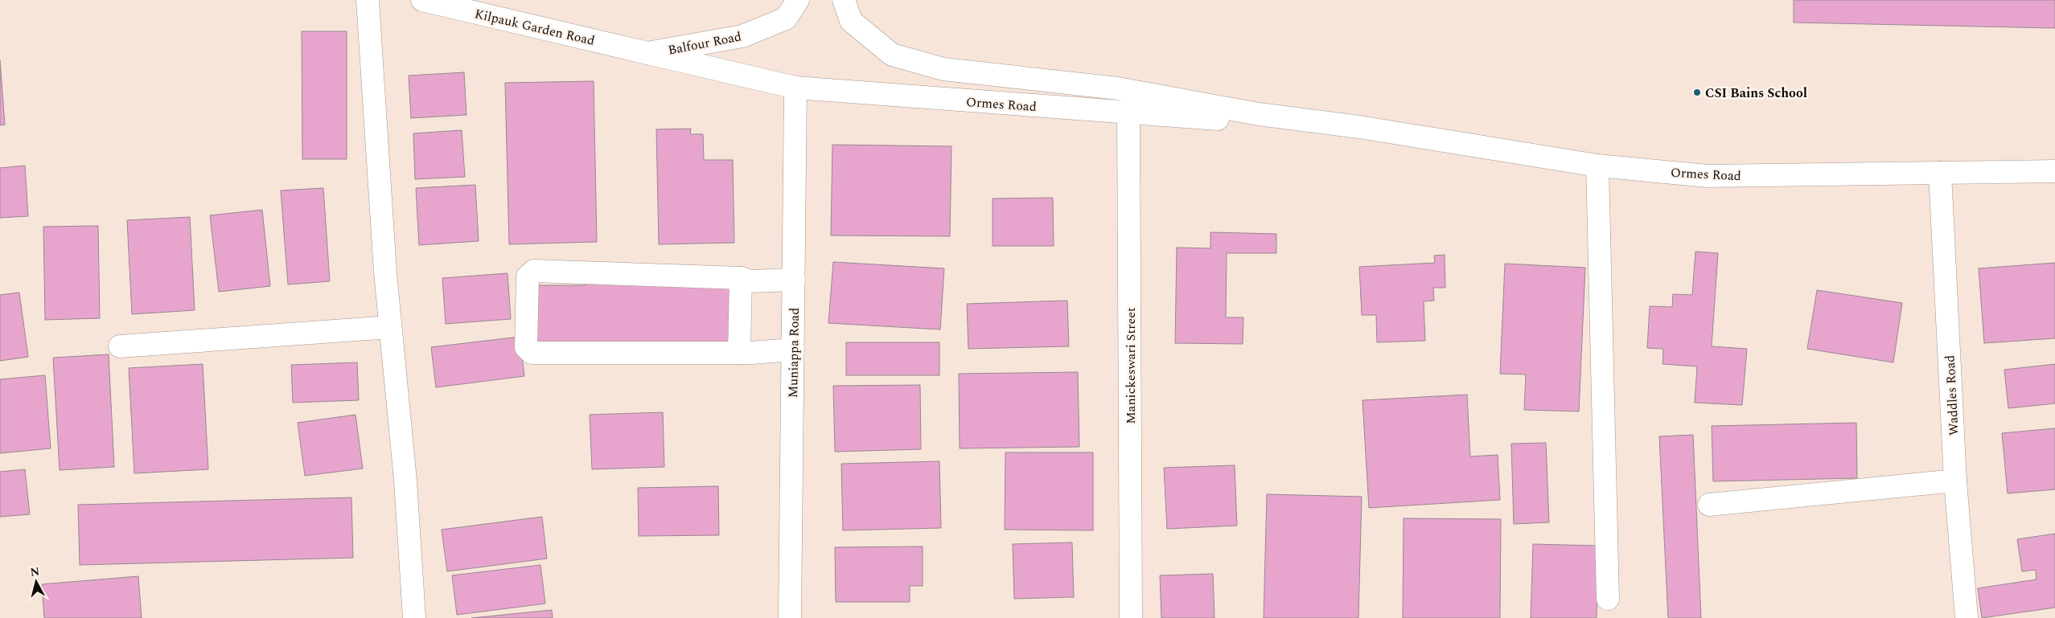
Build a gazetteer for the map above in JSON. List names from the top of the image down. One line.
{"streets":{"street":["Kilpauk Garden Road","Balfour Road","Ormes Road","Muniappa Road","Manickeswari Street","Waddles Road"]},"crossings":[["Kilpauk Garden Road","Balfour Road"],["Kilpauk Garden Road","Ormes Road"],["Balfour Road","Ormes Road"],["Ormes Road","Muniappa Road"],["Ormes Road","Manickeswari Street"],["Ormes Road","Waddles Road"]],"places":["CSI Bains School"],"north":"top"}
